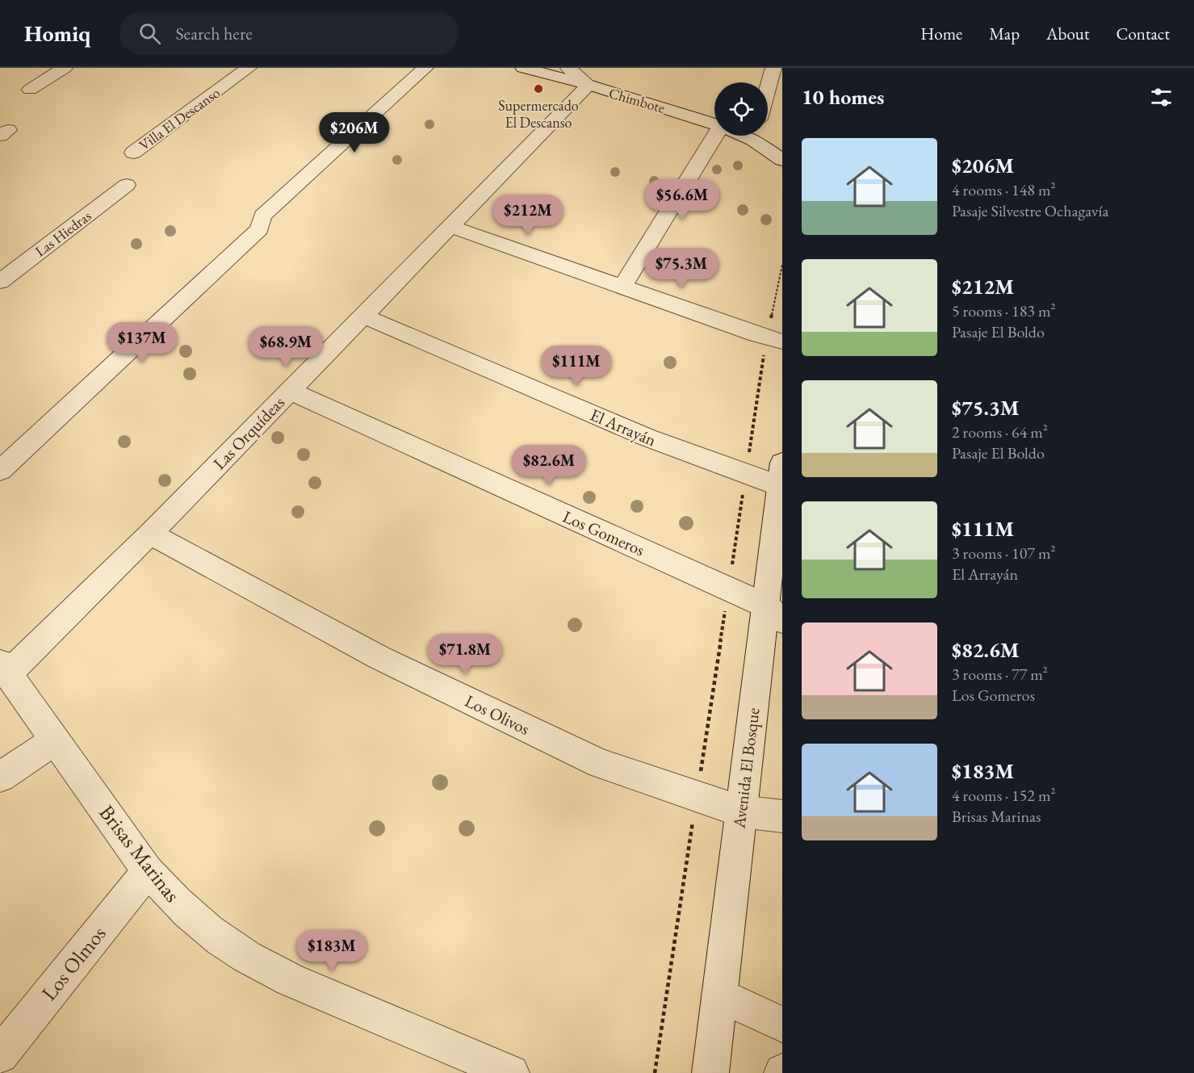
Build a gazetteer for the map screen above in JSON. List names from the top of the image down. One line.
{"streets":{"street":["Chimbote","Villa El Descanso","Las Hiedras","El Arrayán","Las Orquídeas","Los Gomeros","Los Olivos","Avenida El Bosque","Brisas Marinas","Los Olmos"]},"crossings":[["Chimbote","Las Orquídeas"],["El Arrayán","Las Orquídeas"],["El Arrayán","Avenida El Bosque"],["Las Orquídeas","Los Gomeros"],["Las Orquídeas","Los Olivos"],["Las Orquídeas","Brisas Marinas"],["Los Gomeros","Avenida El Bosque"],["Los Olivos","Avenida El Bosque"],["Brisas Marinas","Los Olmos"]],"places":["Supermercado El Descanso"],"page":{"header":"Homiq","search":"Search here","nav":["Home","Map","About","Contact"],"heading":"10 homes","price":["$206M","$56.6M","$212M","$75.3M","$137M","$68.9M","$111M","$82.6M","$71.8M","$183M"],"list":[{"name":"$206M","note":"4 rooms · 148 m² · Pasaje Silvestre Ochagavía"},{"name":"$212M","note":"5 rooms · 183 m² · Pasaje El Boldo"},{"name":"$75.3M","note":"2 rooms · 64 m² · Pasaje El Boldo"},{"name":"$111M","note":"3 rooms · 107 m² · El Arrayán"},{"name":"$82.6M","note":"3 rooms · 77 m² · Los Gomeros"},{"name":"$183M","note":"4 rooms · 152 m² · Brisas Marinas"}]}}
